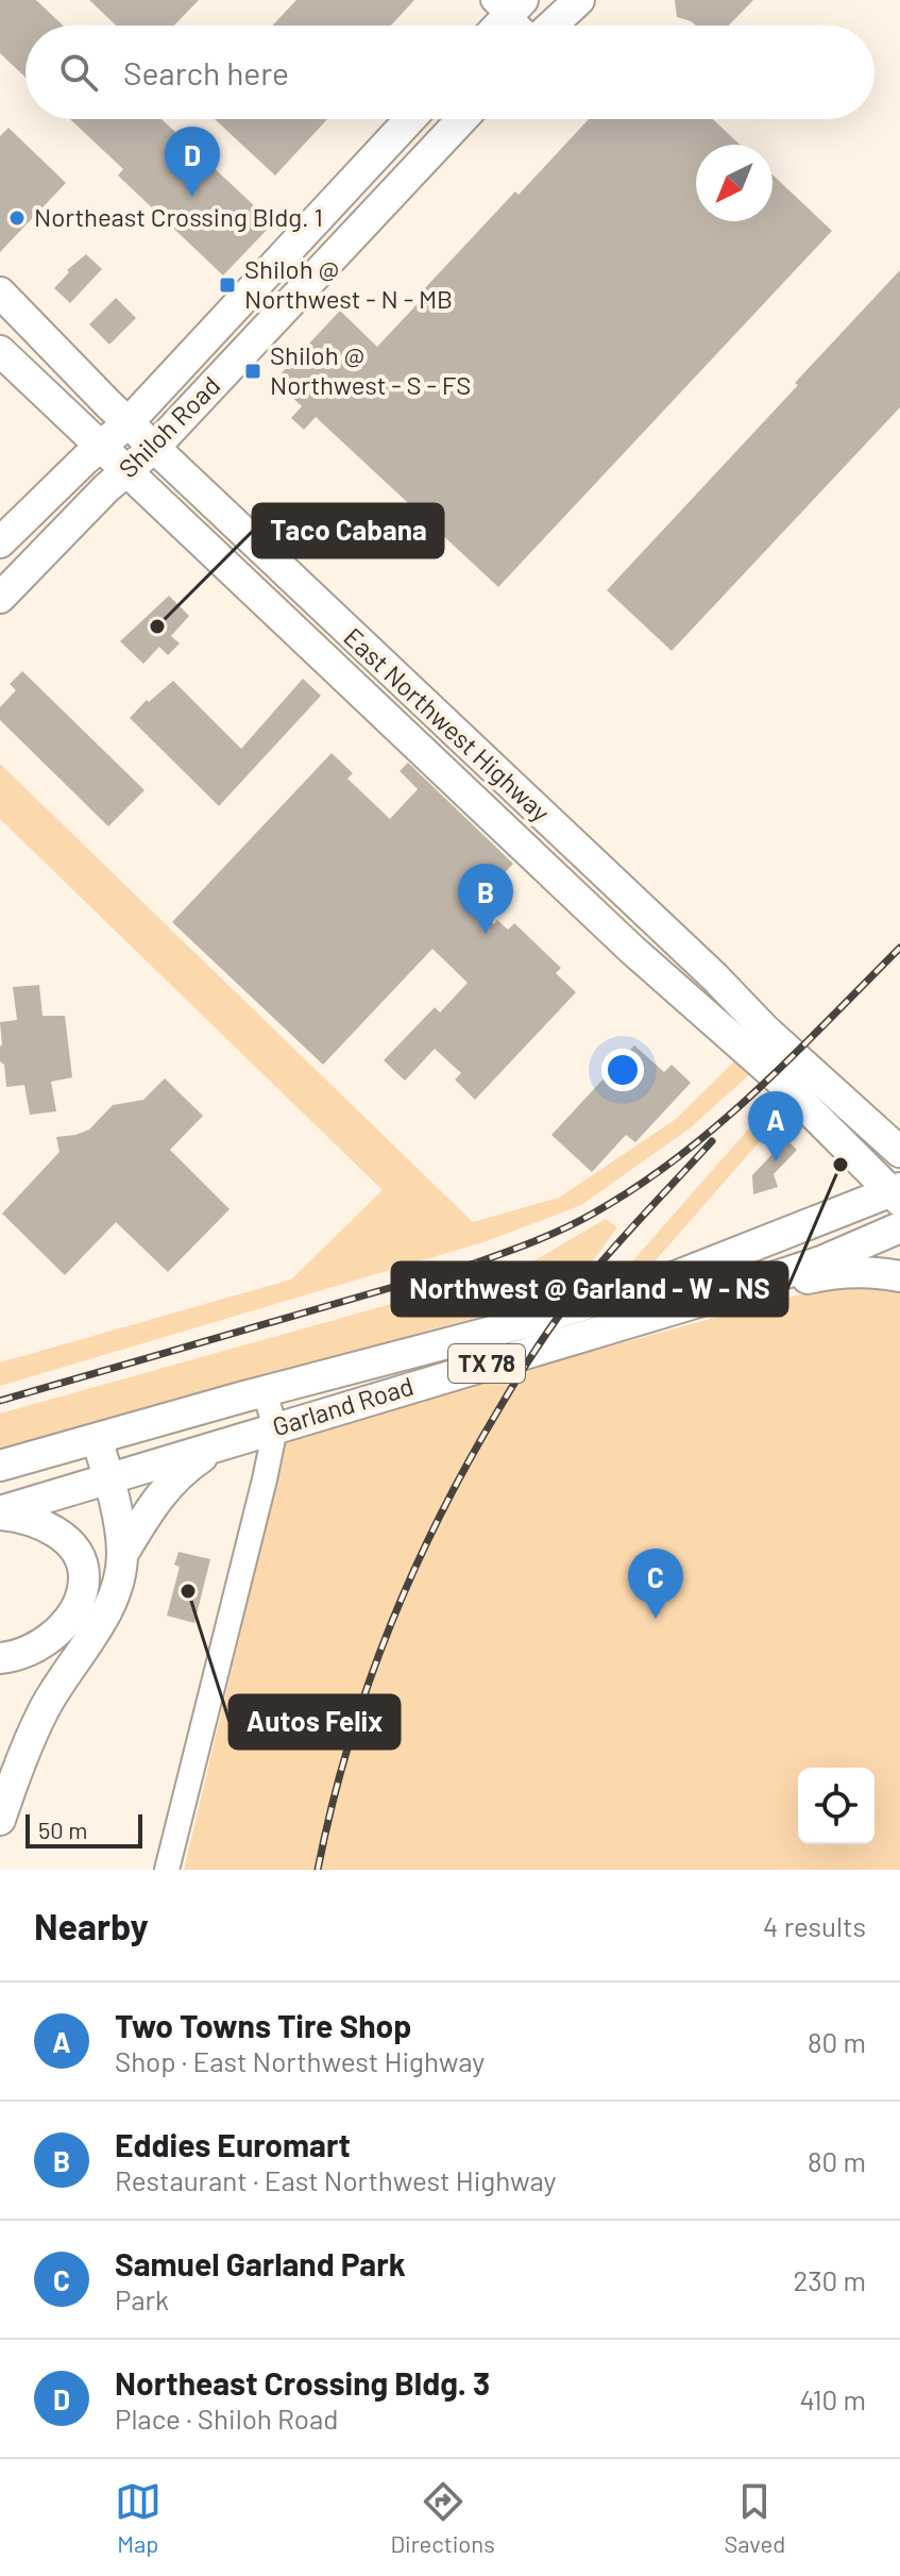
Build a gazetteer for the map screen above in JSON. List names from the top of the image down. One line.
{"streets":{"main road":["Shiloh Road","East Northwest Highway","TX 78","Garland Road"]},"crossings":[["Shiloh Road","East Northwest Highway"],["East Northwest Highway","Garland Road"],["TX 78","Garland Road"]],"places":{"other":["Northeast Crossing Bldg. 1","Taco Cabana","Northwest @ Garland - W - NS","Autos Felix"],"transit":["Shiloh @ Northwest - N - MB","Shiloh @ Northwest - S - FS"]},"scale_bar":"50 m","north":"bottom left","page":{"search":"Search here","pins":["D","B","A","C"],"scale":"50 m","heading":["Nearby","4 results"],"list":[{"mark":"A","name":"Two Towns Tire Shop","note":"Shop · East Northwest Highway","value":"80 m"},{"mark":"B","name":"Eddies Euromart","note":"Restaurant · East Northwest Highway","value":"80 m"},{"mark":"C","name":"Samuel Garland Park","note":"Park","value":"230 m"},{"mark":"D","name":"Northeast Crossing Bldg. 3","note":"Place · Shiloh Road","value":"410 m"}],"nav":["Map","Directions","Saved"]}}
